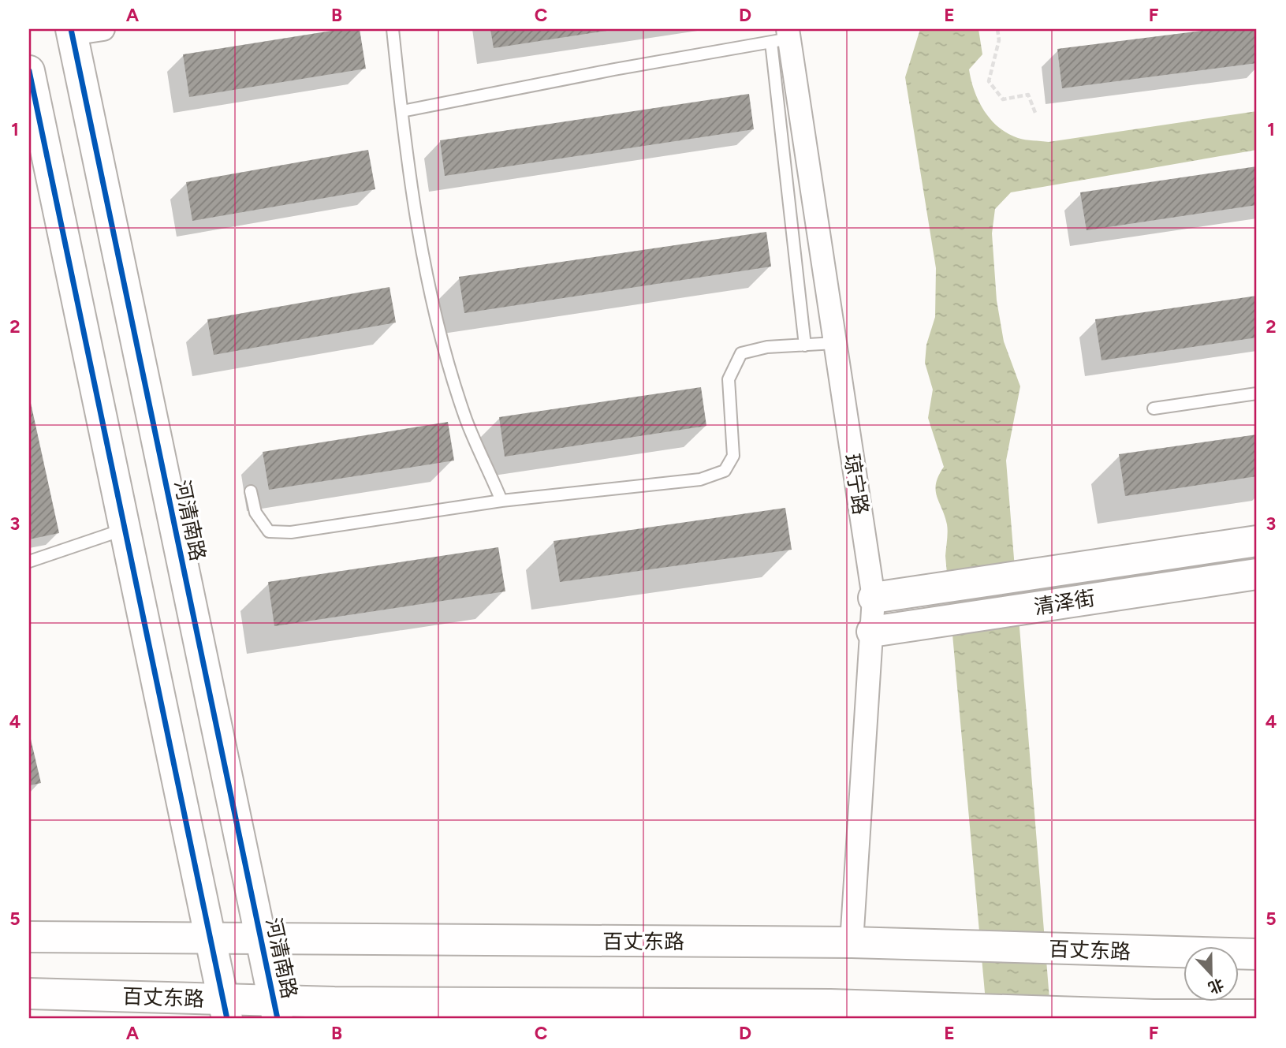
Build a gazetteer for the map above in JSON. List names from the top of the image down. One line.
{"streets":{"main road":["河清南路","清泽街","百丈东路"],"street":["琼宁路"]},"crossings":[["琼宁路","清泽街"],["琼宁路","百丈东路"],["河清南路","百丈东路"]],"north":"bottom","grid":{"columns":["A","B","C","D","E","F"],"rows":["1","2","3","4","5"]}}
